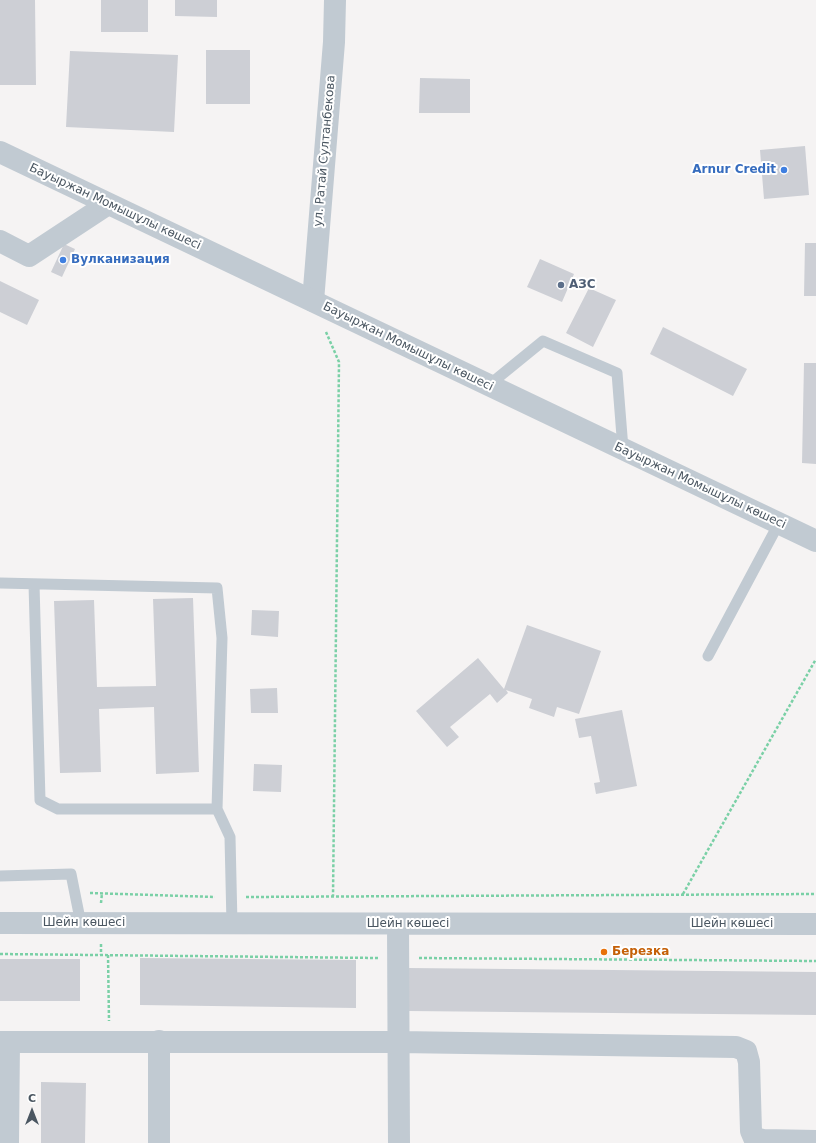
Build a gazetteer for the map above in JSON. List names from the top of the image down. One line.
{"streets":{"street":["ул. Ратай Султанбекова","Бауыржан Момышұлы көшесі","Шейн көшесі"]},"crossings":[["ул. Ратай Султанбекова","Бауыржан Момышұлы көшесі"]],"places":["Arnur Credit","Вулканизация","АЗС","Березка"],"north":"top"}
